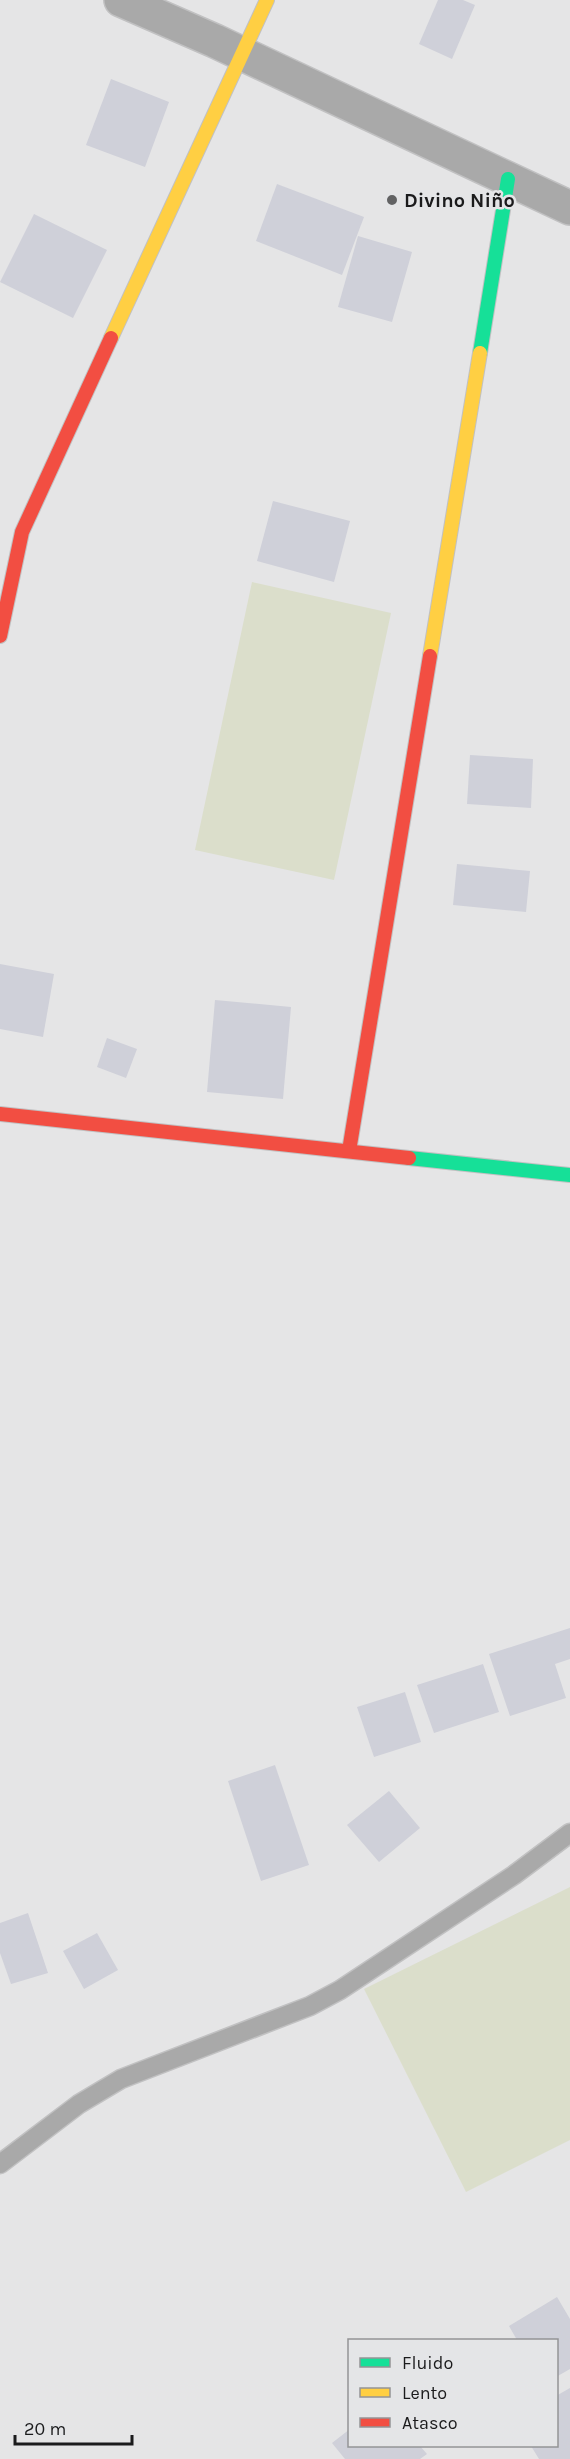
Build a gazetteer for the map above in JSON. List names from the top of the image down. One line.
{"places":["Divino Niño"],"legend":["Fluido","Lento","Atasco"],"scale_bar":"20 m"}
